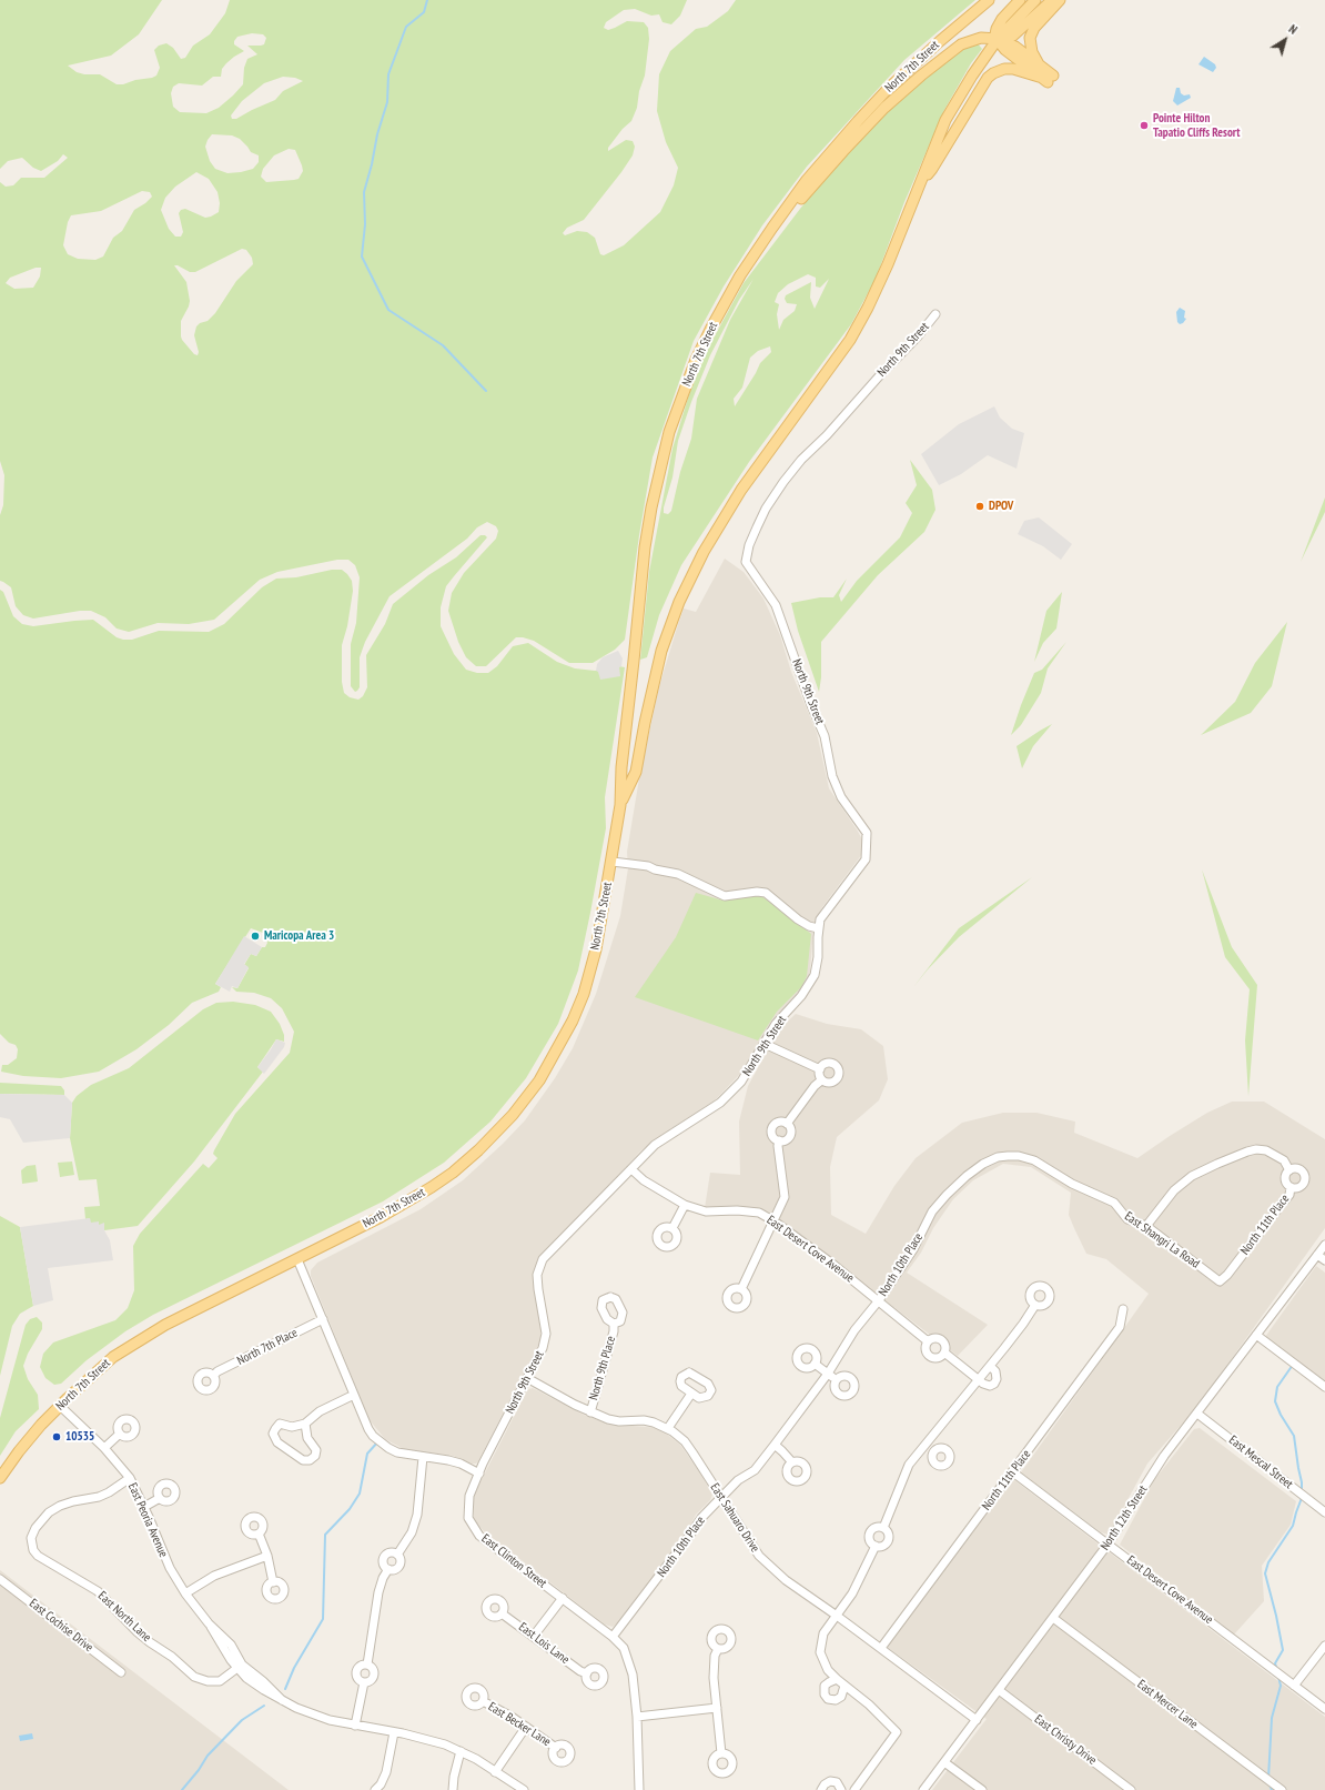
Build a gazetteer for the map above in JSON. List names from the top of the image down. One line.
{"streets":{"main road":["North 7th Street"],"street":["North 9th Street","North 11th Place","East Shangri La Road","East Desert Cove Avenue","North 10th Place","North 7th Place","North 9th Place","East Mescal Street","East Sahuaro Drive","North 12th Street","East Peoria Avenue","East Clinton Street","East North Lane","East Cochise Drive","East Lois Lane","East Mercer Lane","East Becker Lane","East Christy Drive"]},"crossings":[["North 7th Street","East Peoria Avenue"],["North 9th Street","East Desert Cove Avenue"],["North 9th Street","East Sahuaro Drive"],["North 9th Street","East Clinton Street"],["North 11th Place","East Shangri La Road"],["North 11th Place","East Desert Cove Avenue"],["North 11th Place","East Sahuaro Drive"],["East Shangri La Road","North 10th Place"],["East Desert Cove Avenue","North 10th Place"],["East Desert Cove Avenue","North 12th Street"],["North 10th Place","East Sahuaro Drive"],["North 10th Place","East Clinton Street"],["North 9th Place","East Sahuaro Drive"],["East Mescal Street","North 12th Street"],["East Sahuaro Drive","North 12th Street"],["North 12th Street","East Mercer Lane"],["North 12th Street","East Christy Drive"],["East Peoria Avenue","East North Lane"]],"places":["Pointe Hilton Tapatio Cliffs Resort","DPOV","Maricopa Area 3","10535"],"north":"top right"}
